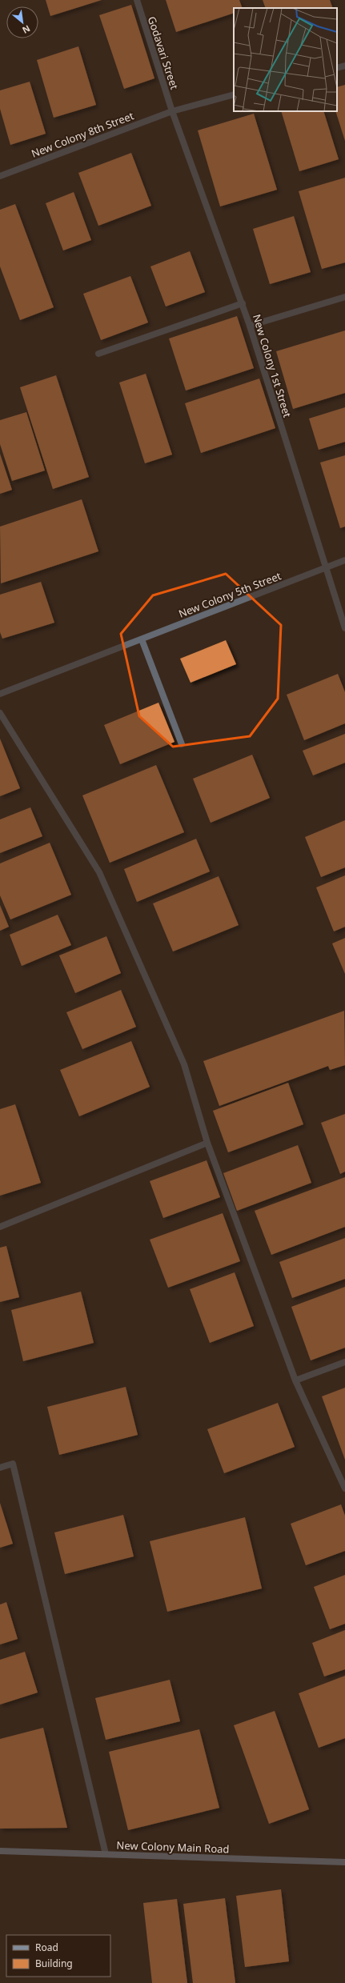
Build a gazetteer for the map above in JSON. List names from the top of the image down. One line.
{"streets":{"street":["Godavari Street","New Colony 8th Street","New Colony 1st Street","New Colony 5th Street","New Colony Main Road"]},"crossings":[["Godavari Street","New Colony 8th Street"],["Godavari Street","New Colony 1st Street"],["New Colony 8th Street","New Colony 1st Street"],["New Colony 1st Street","New Colony 5th Street"]],"legend":["Road","Building"],"north":"bottom right"}
